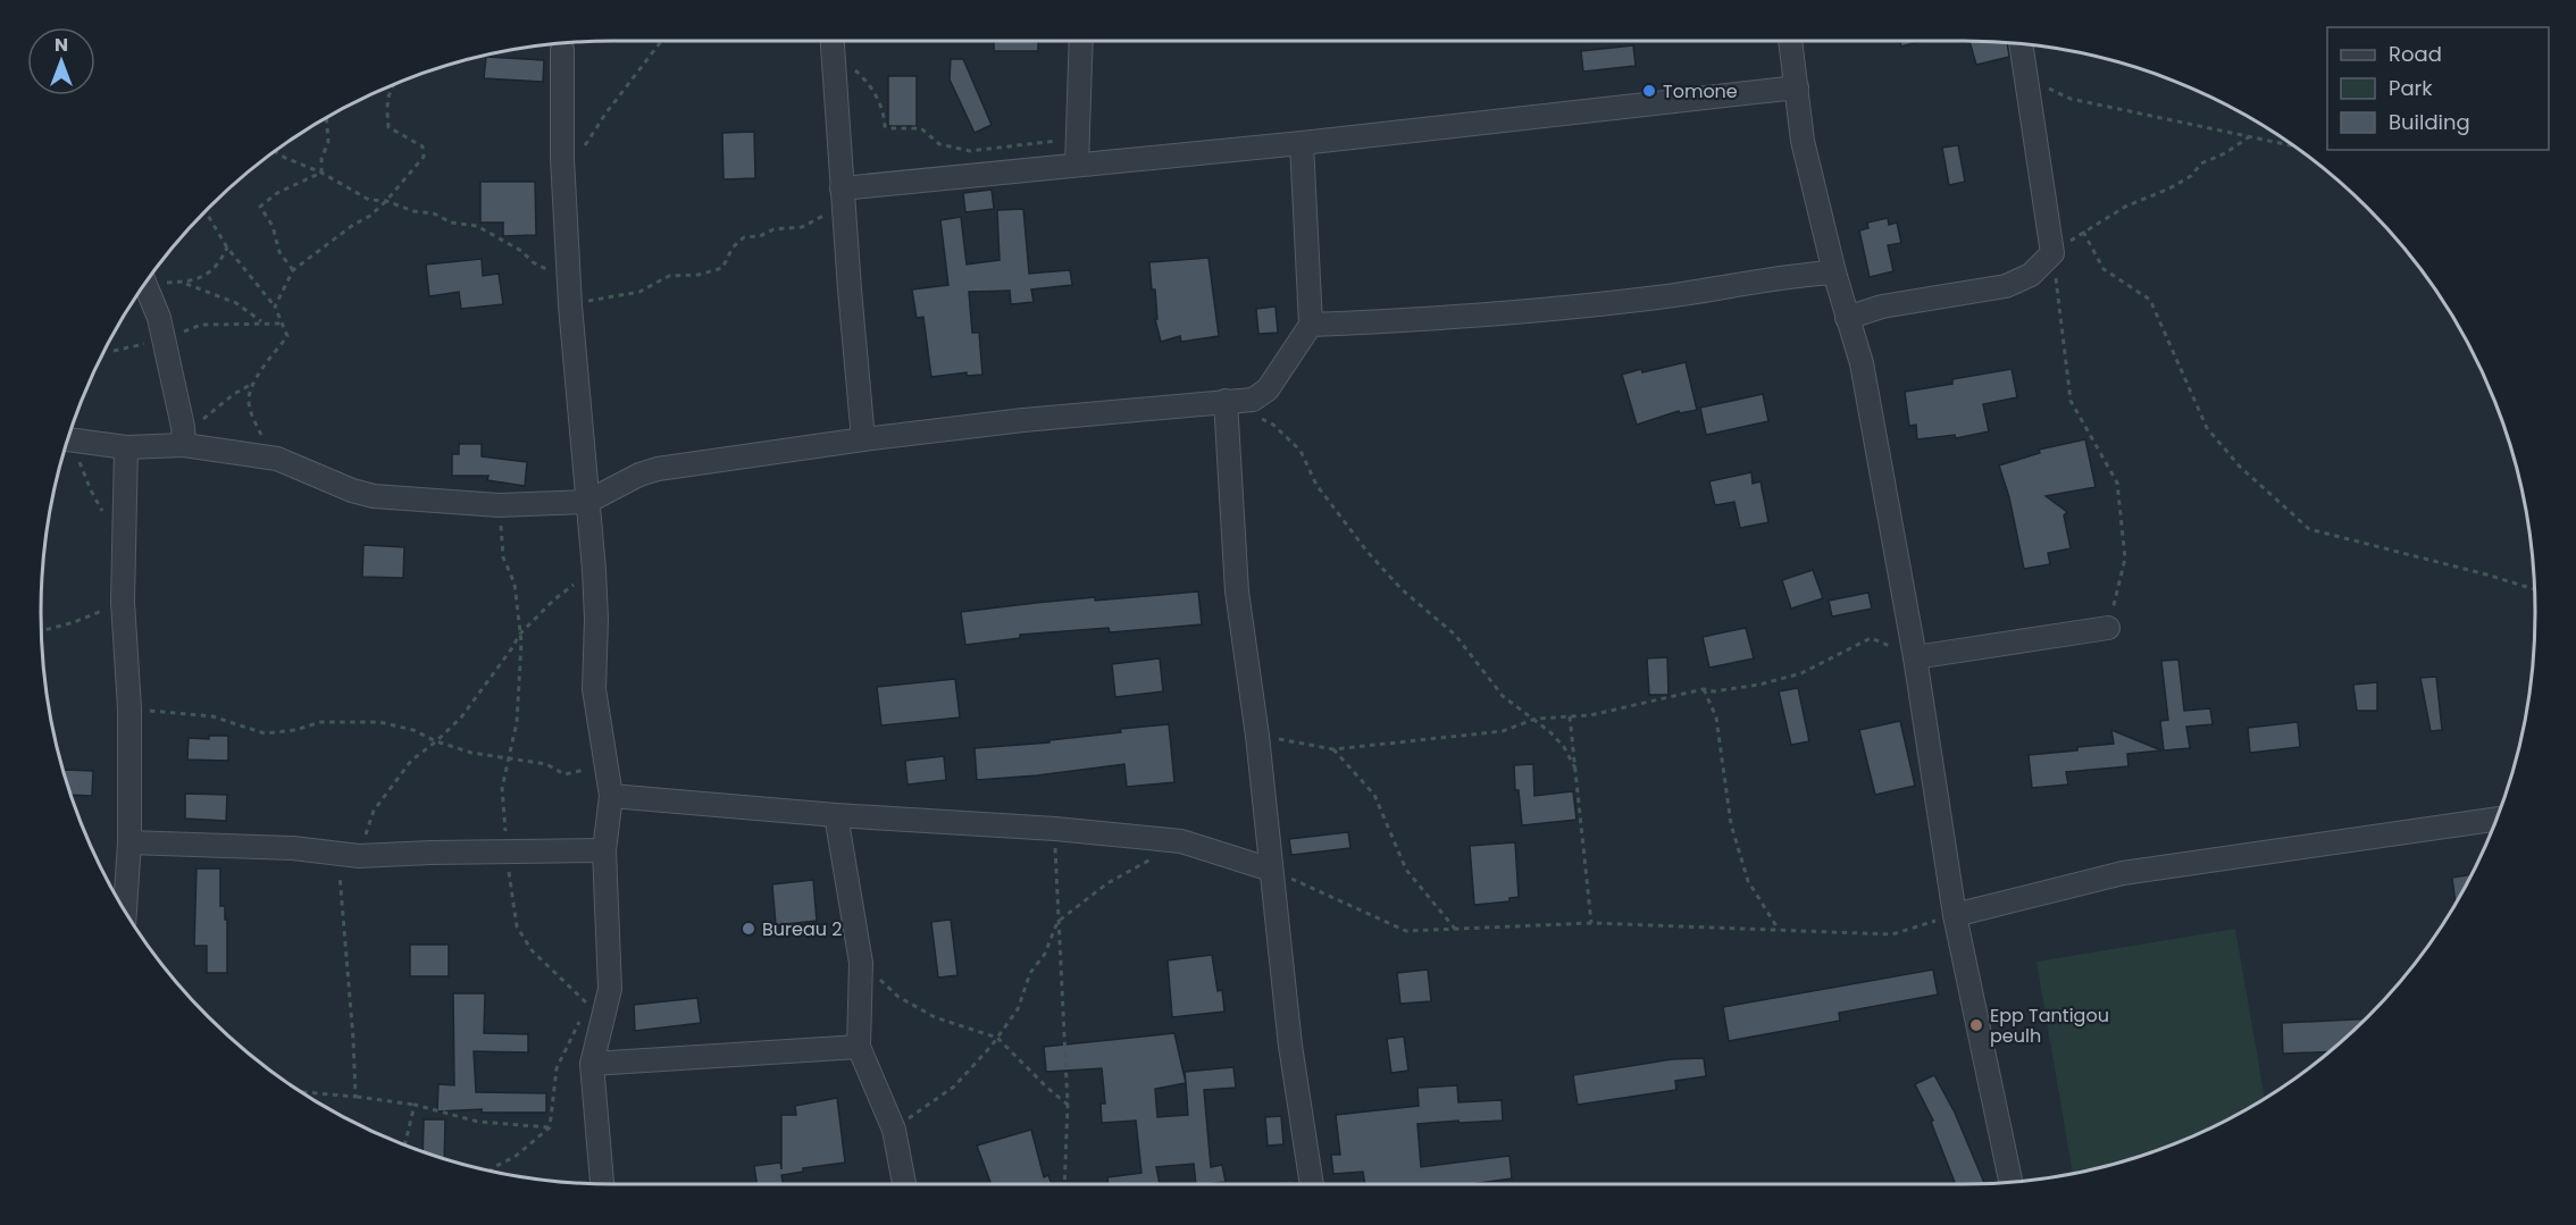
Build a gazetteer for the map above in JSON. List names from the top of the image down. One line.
{"places":["Tomone","Bureau 2","Epp Tantigou peulh"],"legend":["Road","Park","Building"],"north":"top"}
